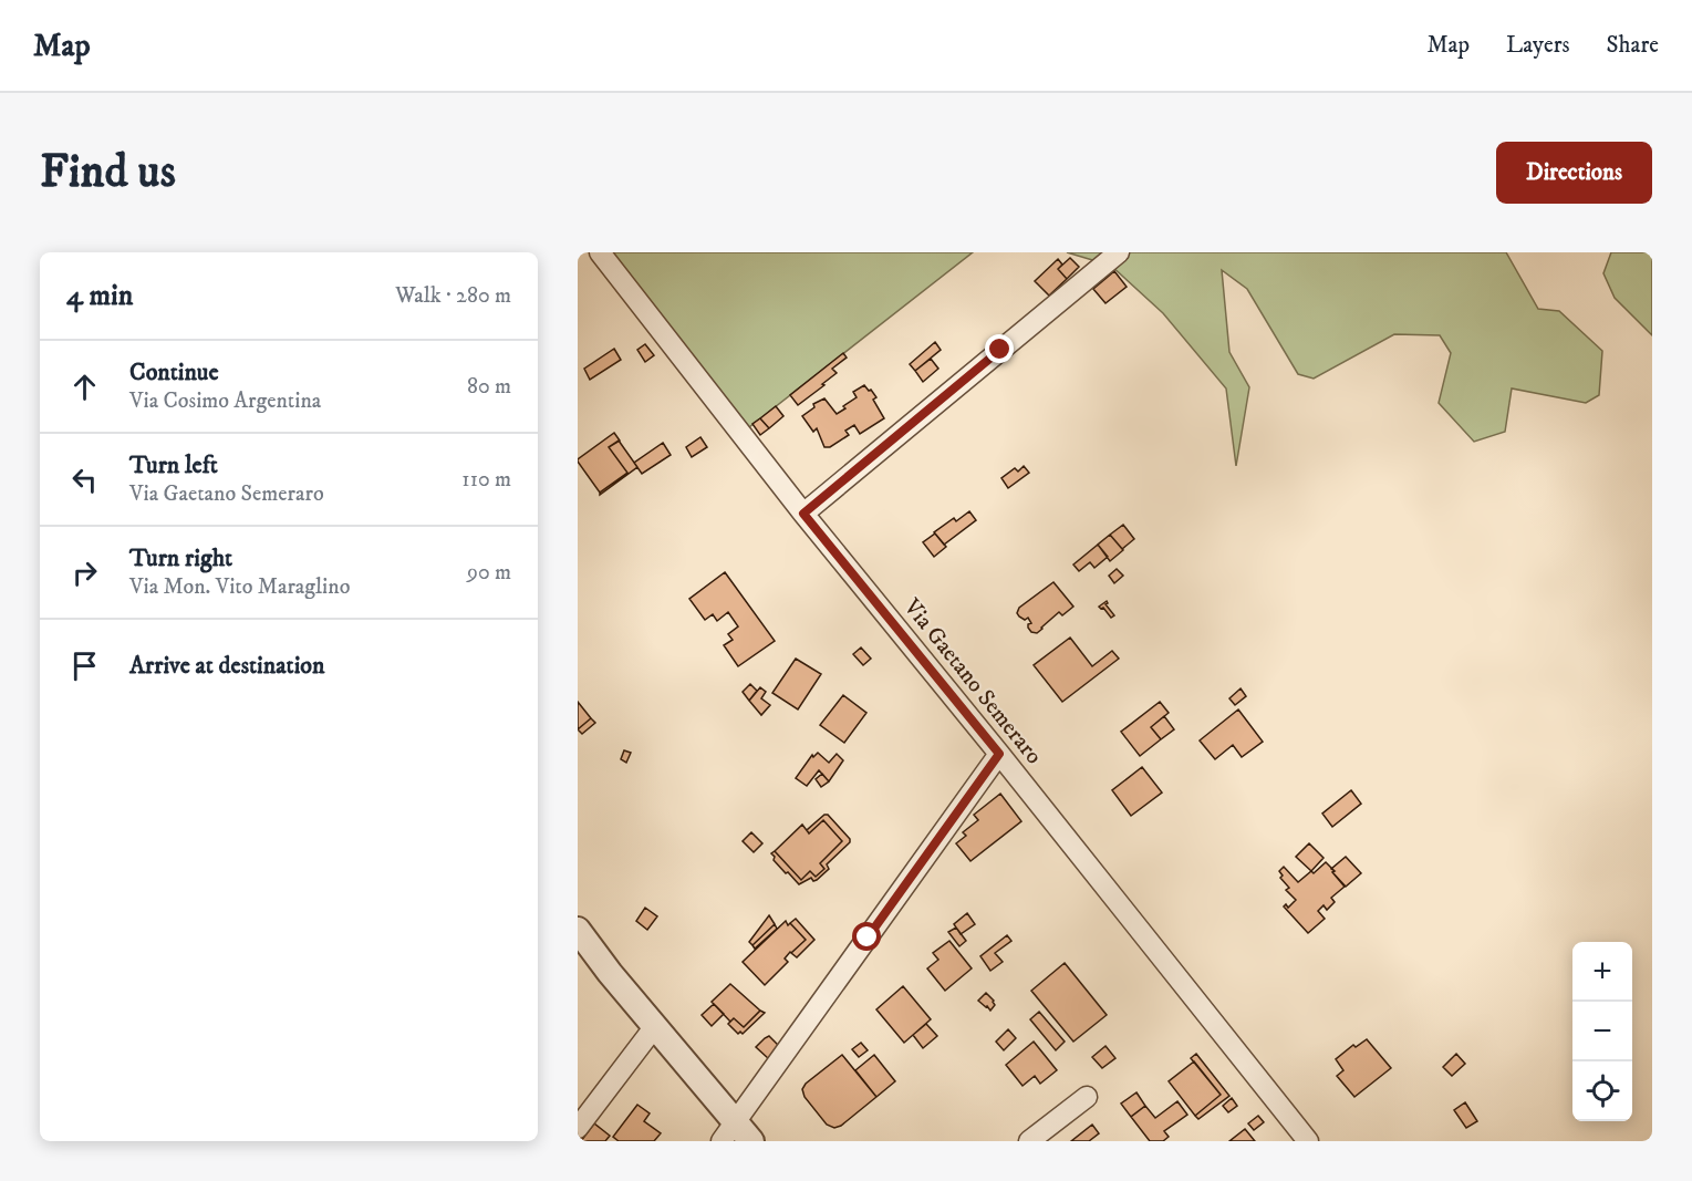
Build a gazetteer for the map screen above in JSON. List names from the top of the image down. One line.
{"streets":{"street":["Via Gaetano Semeraro"]},"page":{"header":"Map","nav":["Map","Layers","Share"],"buttons":"Directions","title":"Find us","heading":["4 min","Walk · 280 m"],"list":[["Continue","Via Cosimo Argentina","80 m"],["Turn left","Via Gaetano Semeraro","110 m"],["Turn right","Via Mon. Vito Maraglino","90 m"],"Arrive at destination"],"map_buttons":["+","−"]}}
